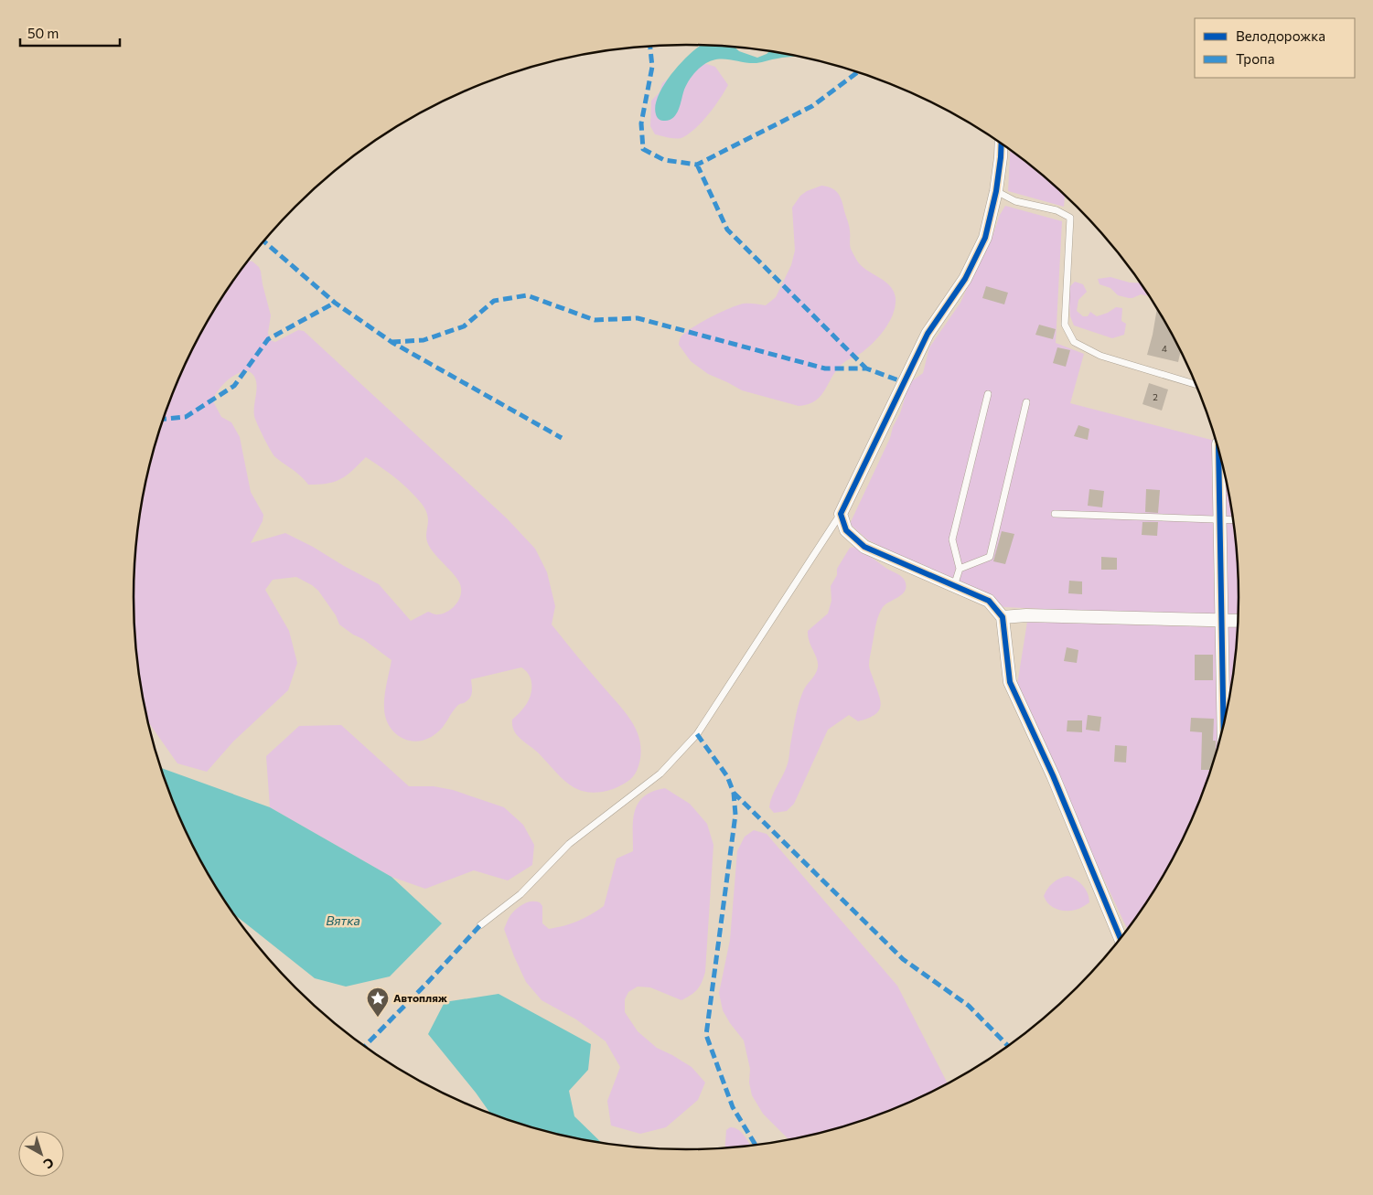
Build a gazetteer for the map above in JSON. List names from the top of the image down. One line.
{"water":["Вятка"],"places":{"place":["Автопляж"]},"house_numbers":["4","2"],"legend":["Велодорожка","Тропа"],"scale_bar":"50 m","north":"bottom right"}
